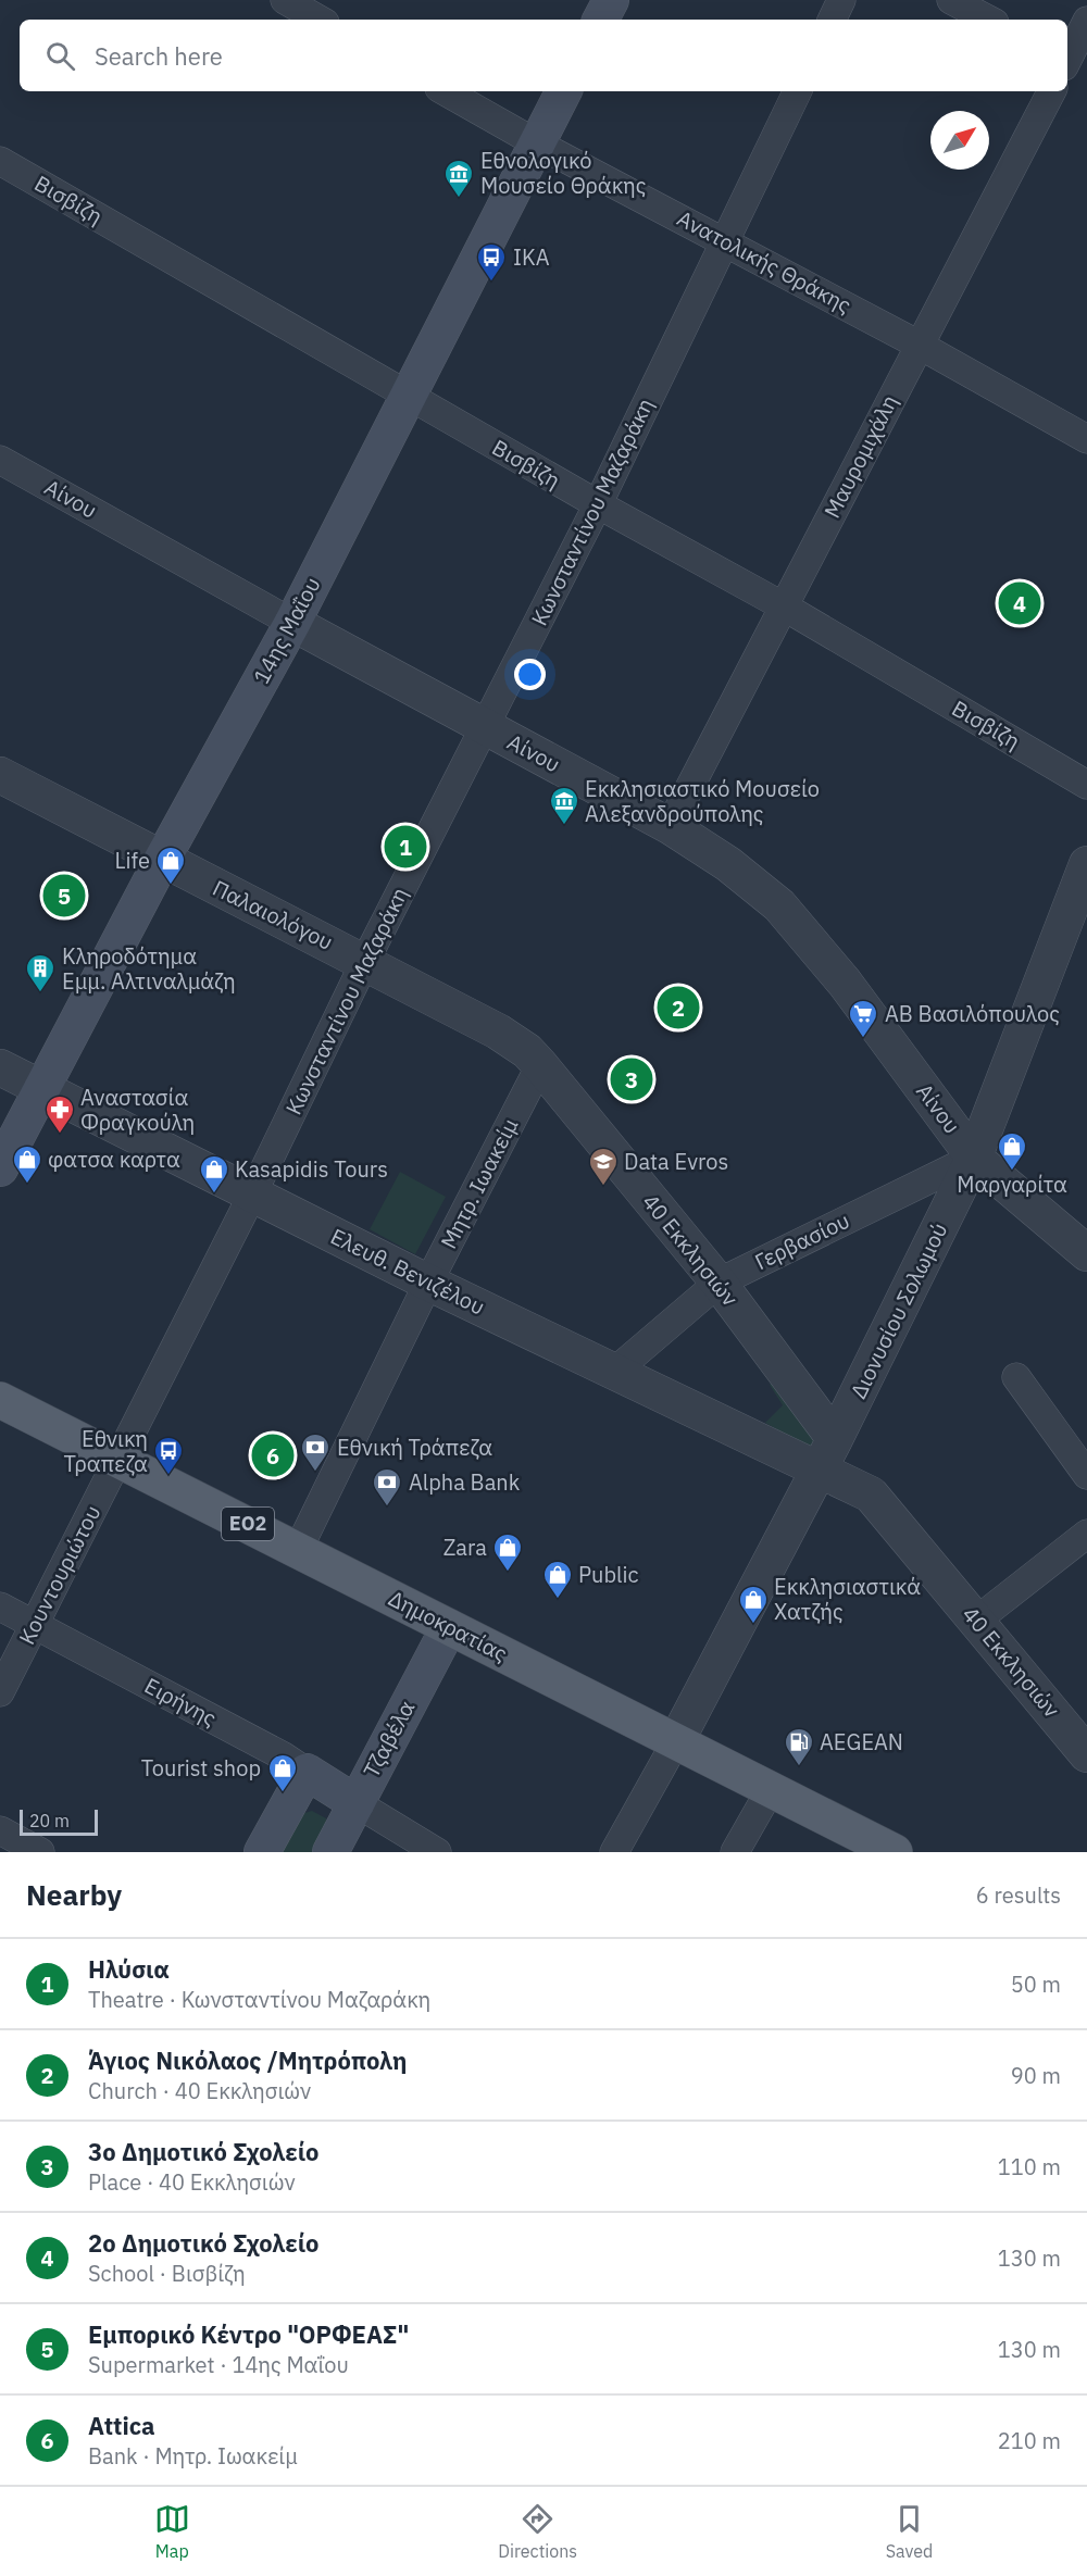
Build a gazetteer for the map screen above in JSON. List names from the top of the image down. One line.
{"streets":{"main road":["14ης Μαΐου","ΕΟ2","Δημοκρατίας","Ειρήνης","Τζαβέλα"],"street":["Βισβίζη","Ανατολικής Θράκης","Μαυρομιχάλη","Αίνου","Κωνσταντίνου Μαζαράκη","Παλαιολόγου","Μητρ. Ιωακείμ","Γερβασίου","40 Εκκλησιών","Ελευθ. Βενιζέλου","Διονυσίου Σολωμού","Κουντουριώτου"]},"crossings":[["Βισβίζη","Μαυρομιχάλη"],["Βισβίζη","Κωνσταντίνου Μαζαράκη"],["Βισβίζη","14ης Μαΐου"],["Ανατολικής Θράκης","Μαυρομιχάλη"],["Ανατολικής Θράκης","Κωνσταντίνου Μαζαράκη"],["Ανατολικής Θράκης","14ης Μαΐου"],["Μαυρομιχάλη","Αίνου"],["Αίνου","Κωνσταντίνου Μαζαράκη"],["Αίνου","14ης Μαΐου"],["Αίνου","Γερβασίου"],["Αίνου","Διονυσίου Σολωμού"],["Κωνσταντίνου Μαζαράκη","Παλαιολόγου"],["Κωνσταντίνου Μαζαράκη","Ελευθ. Βενιζέλου"],["Κωνσταντίνου Μαζαράκη","Κουντουριώτου"],["Κωνσταντίνου Μαζαράκη","Δημοκρατίας"],["14ης Μαΐου","Παλαιολόγου"],["14ης Μαΐου","Ελευθ. Βενιζέλου"],["Παλαιολόγου","Μητρ. Ιωακείμ"],["Παλαιολόγου","40 Εκκλησιών"],["Μητρ. Ιωακείμ","40 Εκκλησιών"],["Μητρ. Ιωακείμ","Ελευθ. Βενιζέλου"],["Μητρ. Ιωακείμ","Δημοκρατίας"],["Γερβασίου","40 Εκκλησιών"],["Γερβασίου","Ελευθ. Βενιζέλου"],["Γερβασίου","Διονυσίου Σολωμού"],["40 Εκκλησιών","Ελευθ. Βενιζέλου"],["40 Εκκλησιών","Διονυσίου Σολωμού"],["Ελευθ. Βενιζέλου","Διονυσίου Σολωμού"],["Διονυσίου Σολωμού","Δημοκρατίας"],["Κουντουριώτου","Δημοκρατίας"],["Κουντουριώτου","Ειρήνης"],["Δημοκρατίας","Τζαβέλα"],["Ειρήνης","Τζαβέλα"]],"places":{"museum":["Εθνολογικό Μουσείο Θράκης","Εκκλησιαστικό Μουσείο Αλεξανδρούπολης"],"bus stop":["ΙΚΑ","Εθνικη Τραπεζα"],"shop":["Life","Μαργαρίτα","φατσα καρτα","Kasapidis Tours","Zara","Public","Εκκλησιαστικά Χατζής","Tourist shop"],"building":["Κληροδότημα Εμμ. Αλτιναλμάζη"],"supermarket":["ΑΒ Βασιλόπουλος"],"pharmacy":["Αναστασία Φραγκούλη"],"school or university":["Data Evros"],"bank":["Εθνική Τράπεζα","Alpha Bank"],"fuel station":["AEGEAN"]},"scale_bar":"20 m","north":"top right","page":{"search":"Search here","pins":["4","1","5","2","3","6"],"scale":"20 m","heading":["Nearby","6 results"],"list":[{"mark":"1","name":"Ηλύσια","note":"Theatre · Κωνσταντίνου Μαζαράκη","value":"50 m"},{"mark":"2","name":"Άγιος Νικόλαος /Μητρόπολη","note":"Church · 40 Εκκλησιών","value":"90 m"},{"mark":"3","name":"3ο Δημοτικό Σχολείο","note":"Place · 40 Εκκλησιών","value":"110 m"},{"mark":"4","name":"2o Δημοτικό Σχολείο","note":"School · Βισβίζη","value":"130 m"},{"mark":"5","name":"Εμπορικό Κέντρο \"ΟΡΦΕΑΣ\"","note":"Supermarket · 14ης Μαΐου","value":"130 m"},{"mark":"6","name":"Attica","note":"Bank · Μητρ. Ιωακείμ","value":"210 m"}],"nav":["Map","Directions","Saved"]}}
